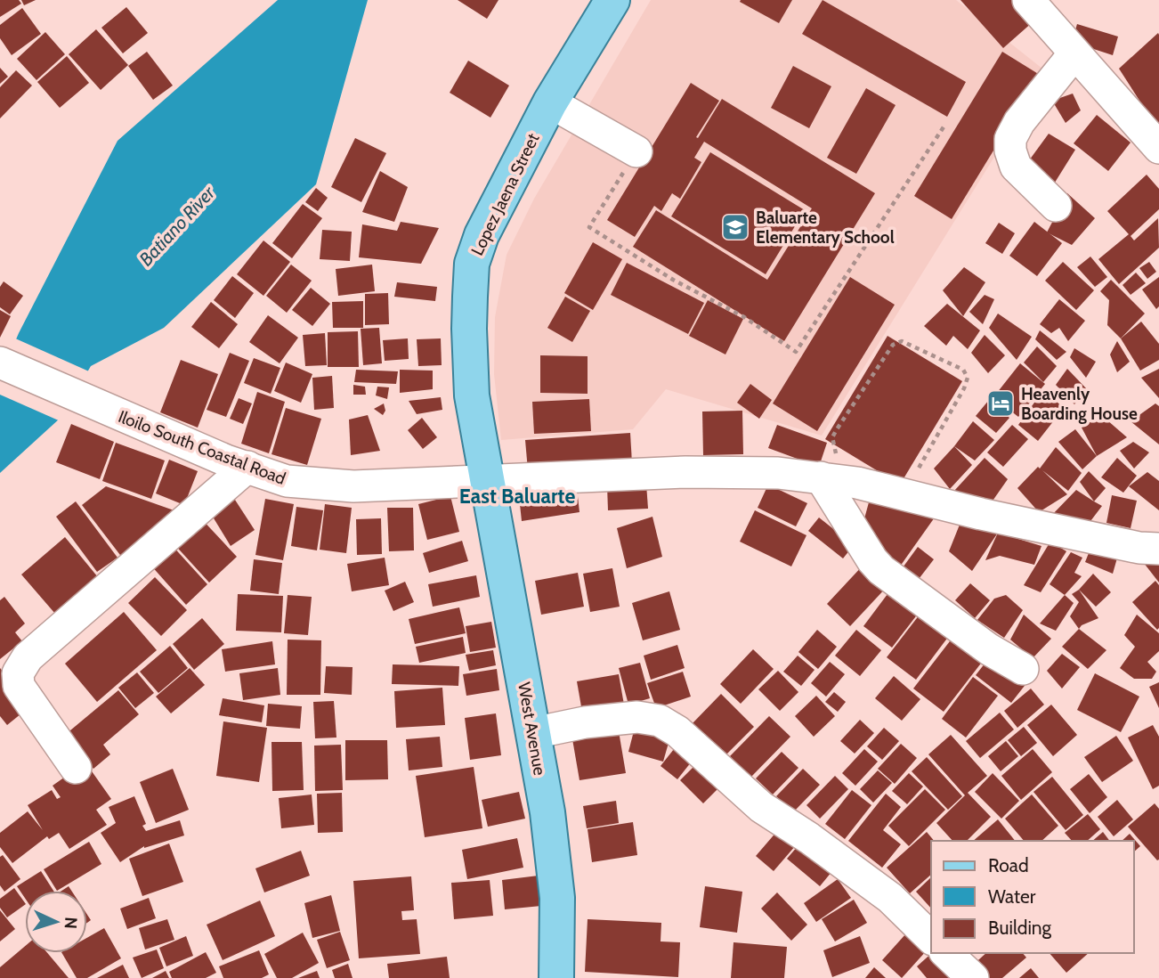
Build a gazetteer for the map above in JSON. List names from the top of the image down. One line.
{"streets":{"main road":["Lopez Jaena Street","West Avenue"],"street":["Iloilo South Coastal Road"]},"crossings":[["Lopez Jaena Street","Iloilo South Coastal Road"],["Lopez Jaena Street","West Avenue"],["Iloilo South Coastal Road","West Avenue"]],"districts":["East Baluarte"],"water":["Batiano River"],"places":{"school or university":["Baluarte Elementary School"],"hotel":["Heavenly Boarding House"]},"legend":["Road","Water","Building"],"north":"right"}
